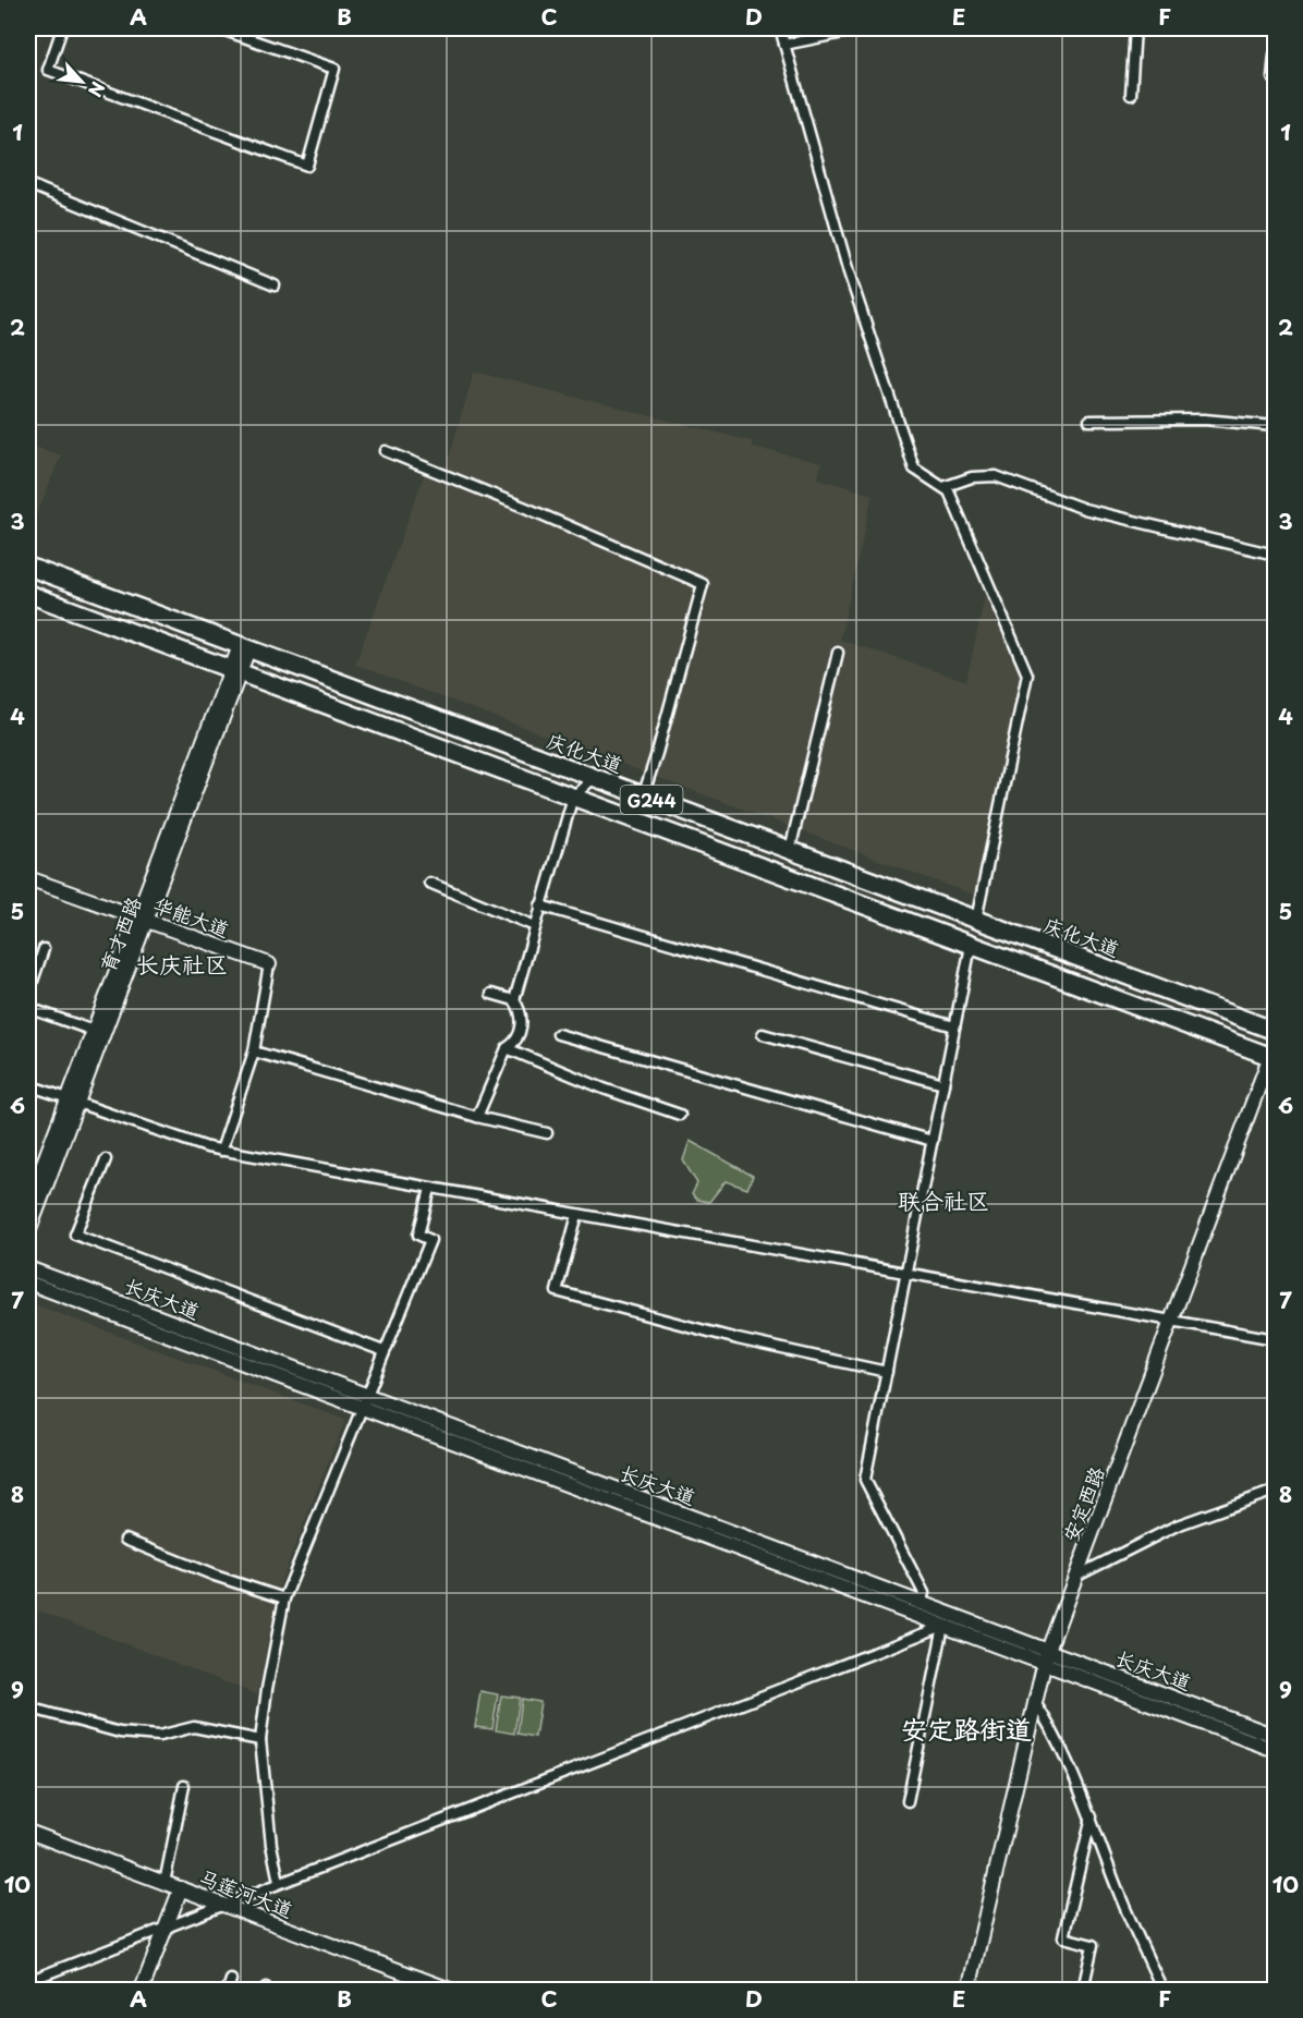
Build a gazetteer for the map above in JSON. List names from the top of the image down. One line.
{"streets":{"highway":["庆化大道","G244"],"main road":["华能大道","育才西路","长庆大道","安定西路","马莲河大道"]},"crossings":[["庆化大道","育才西路"],["G244","育才西路"],["G244","安定西路"],["华能大道","育才西路"],["长庆大道","安定西路"]],"districts":["长庆社区","联合社区","安定路街道"],"north":"bottom right","grid":{"columns":["A","B","C","D","E","F"],"rows":["1","2","3","4","5","6","7","8","9","10"]}}
